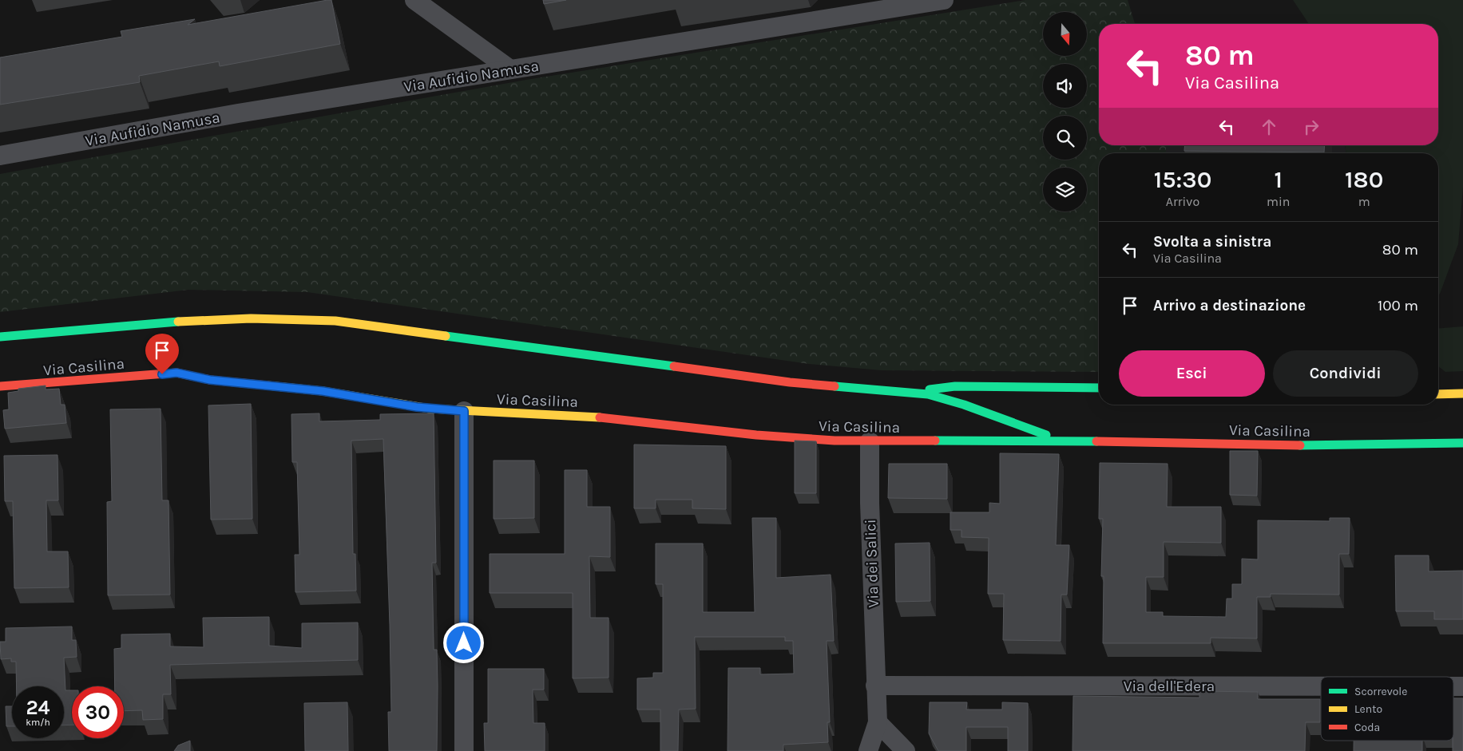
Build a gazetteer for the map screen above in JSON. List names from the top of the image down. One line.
{"streets":{"main road":["Via Casilina"],"street":["Via Aufidio Namusa","Via dei Salici","Via dell'Edera"]},"crossings":[["Via Casilina","Via dei Salici"],["Via dei Salici","Via dell'Edera"]],"legend":["Scorrevole","Lento","Coda"],"north":"bottom","page":{"turn":["80 m","Via Casilina"],"eta":["15:30","Arrivo","1","min","180","m"],"list":[{"name":"Svolta a sinistra","note":"Via Casilina","value":"80 m"},{"name":"Arrivo a destinazione","value":"100 m"}],"buttons":["Esci","Condividi"],"speed":"24 km/h","limit":"30"}}
